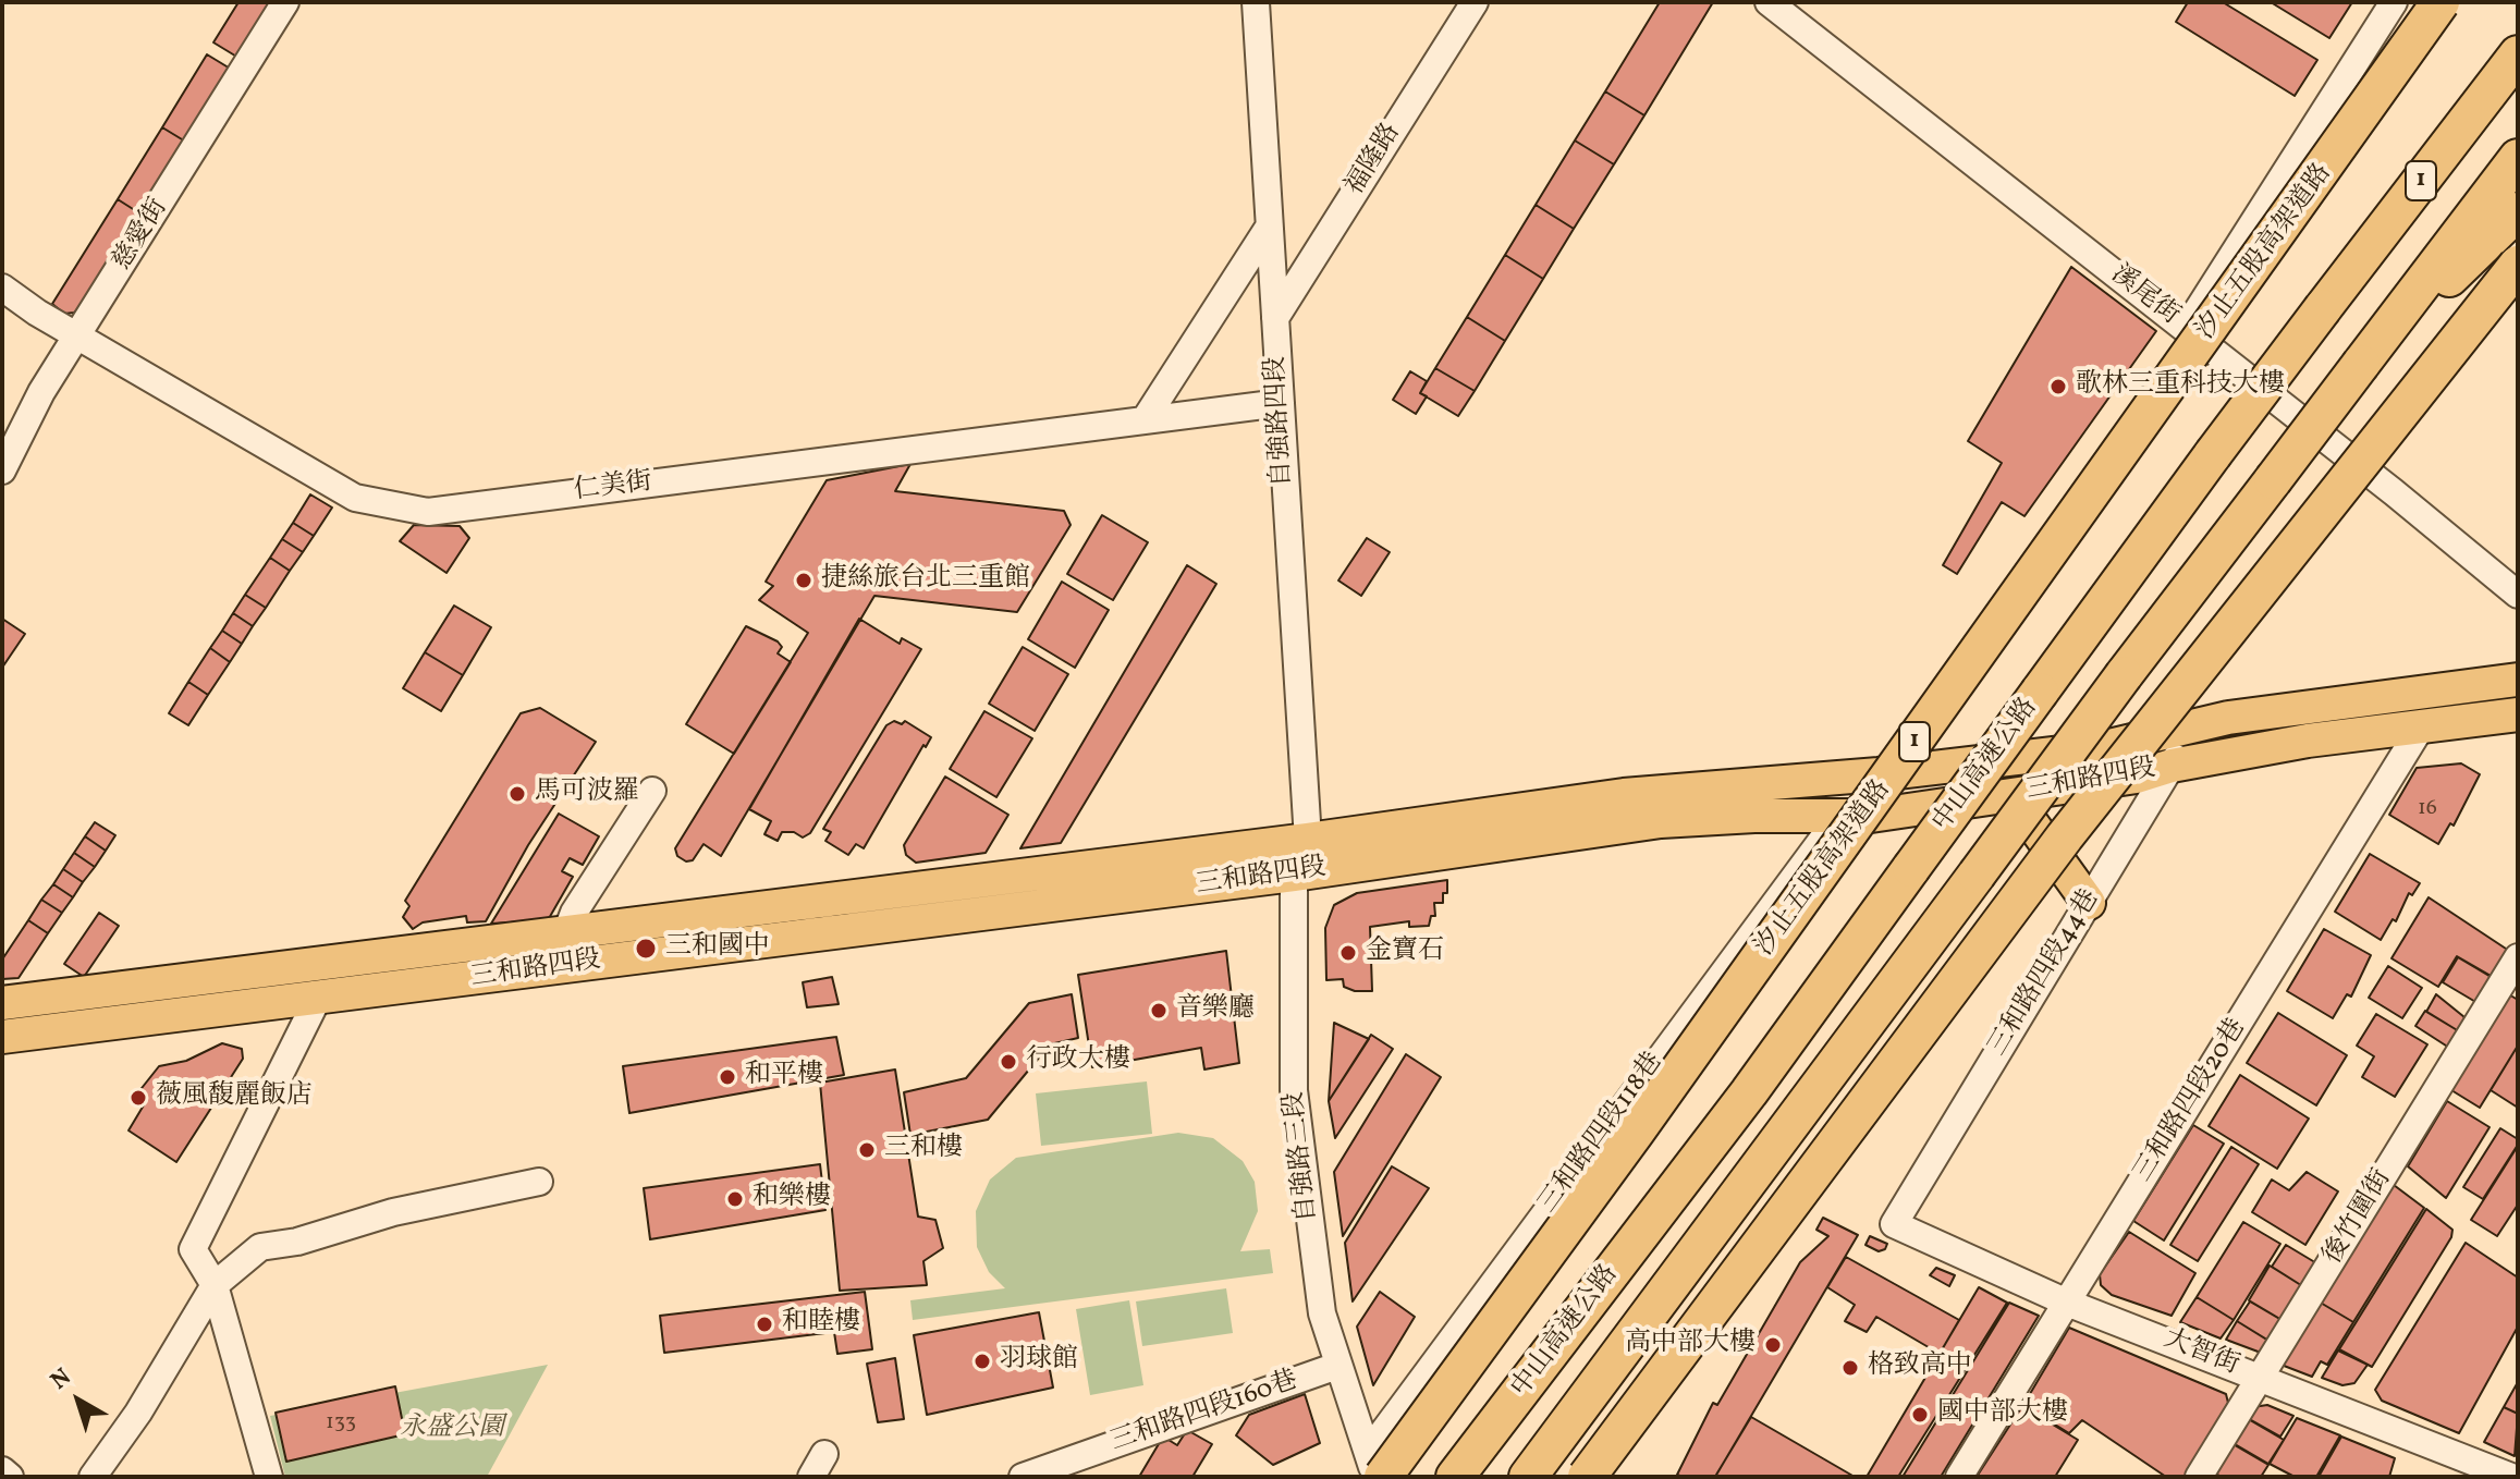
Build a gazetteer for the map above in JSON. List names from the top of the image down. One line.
{"streets":{"highway":["1","汐止五股高架道路","中山高速公路"],"main road":["三和路四段"],"street":["福隆路","慈愛街","溪尾街","自強路四段","仁美街","三和路四段44巷","三和路四段20巷","三和路四段118巷","自強路三段","後竹圍街","大智街","三和路四段160巷"]},"crossings":[["福隆路","自強路四段"],["慈愛街","仁美街"],["汐止五股高架道路","三和路四段118巷"],["汐止五股高架道路","自強路三段"],["自強路四段","仁美街"],["自強路四段","三和路四段"],["自強路四段","自強路三段"],["三和路四段","三和路四段44巷"],["三和路四段","三和路四段20巷"],["三和路四段","三和路四段118巷"],["三和路四段","自強路三段"],["三和路四段44巷","大智街"],["三和路四段20巷","大智街"],["三和路四段118巷","自強路三段"],["自強路三段","三和路四段160巷"],["後竹圍街","大智街"]],"parks":["永盛公園"],"places":["歌林三重科技大樓","捷絲旅台北三重館","馬可波羅","三和國中","金寶石","音樂廳","行政大樓","和平樓","薇風馥麗飯店","三和樓","和樂樓","和睦樓","高中部大樓","羽球館","格致高中","國中部大樓"],"house_numbers":["16","133"],"north":"top left"}
